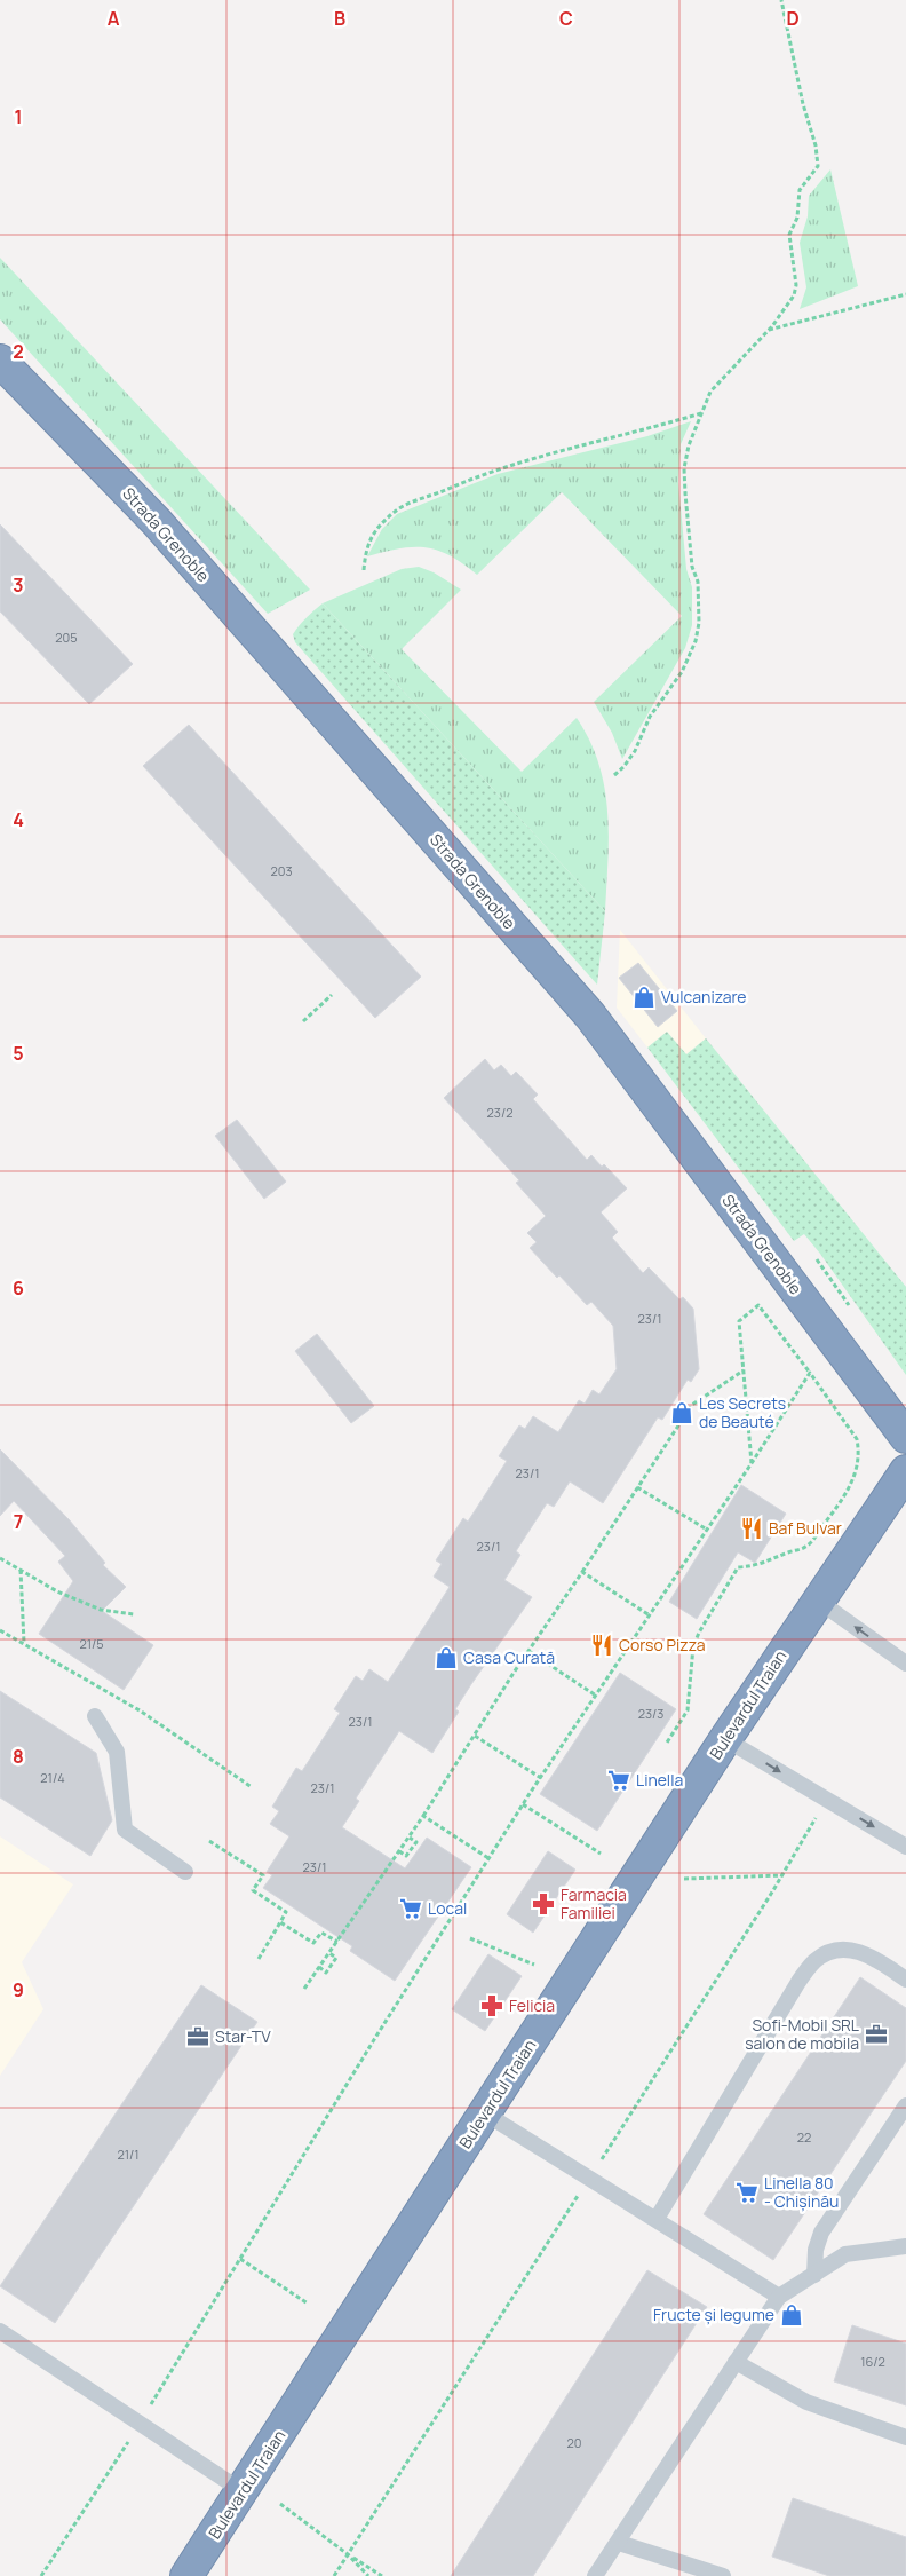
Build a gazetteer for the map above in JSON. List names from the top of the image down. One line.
{"streets":{"highway":["Strada Grenoble","Bulevardul Traian"]},"places":{"shop":["Vulcanizare","Les Secrets de Beauté","Casa Curată","Fructe și legume"],"restaurant":["Baf Bulvar","Corso Pizza"],"supermarket":["Linella","Local","Linella 80 - Chișinău"],"pharmacy":["Farmacia Familiei","Felicia"],"office":["Sofi-Mobil SRL salon de mobila","Star-TV"]},"house_numbers":["205","203","23/2","23/1","23/1","23/1","21/5","23/3","23/1","21/4","23/1","23/1","22","21/1","16/2","20"],"grid":{"columns":["A","B","C","D"],"rows":["1","2","3","4","5","6","7","8","9"]}}
